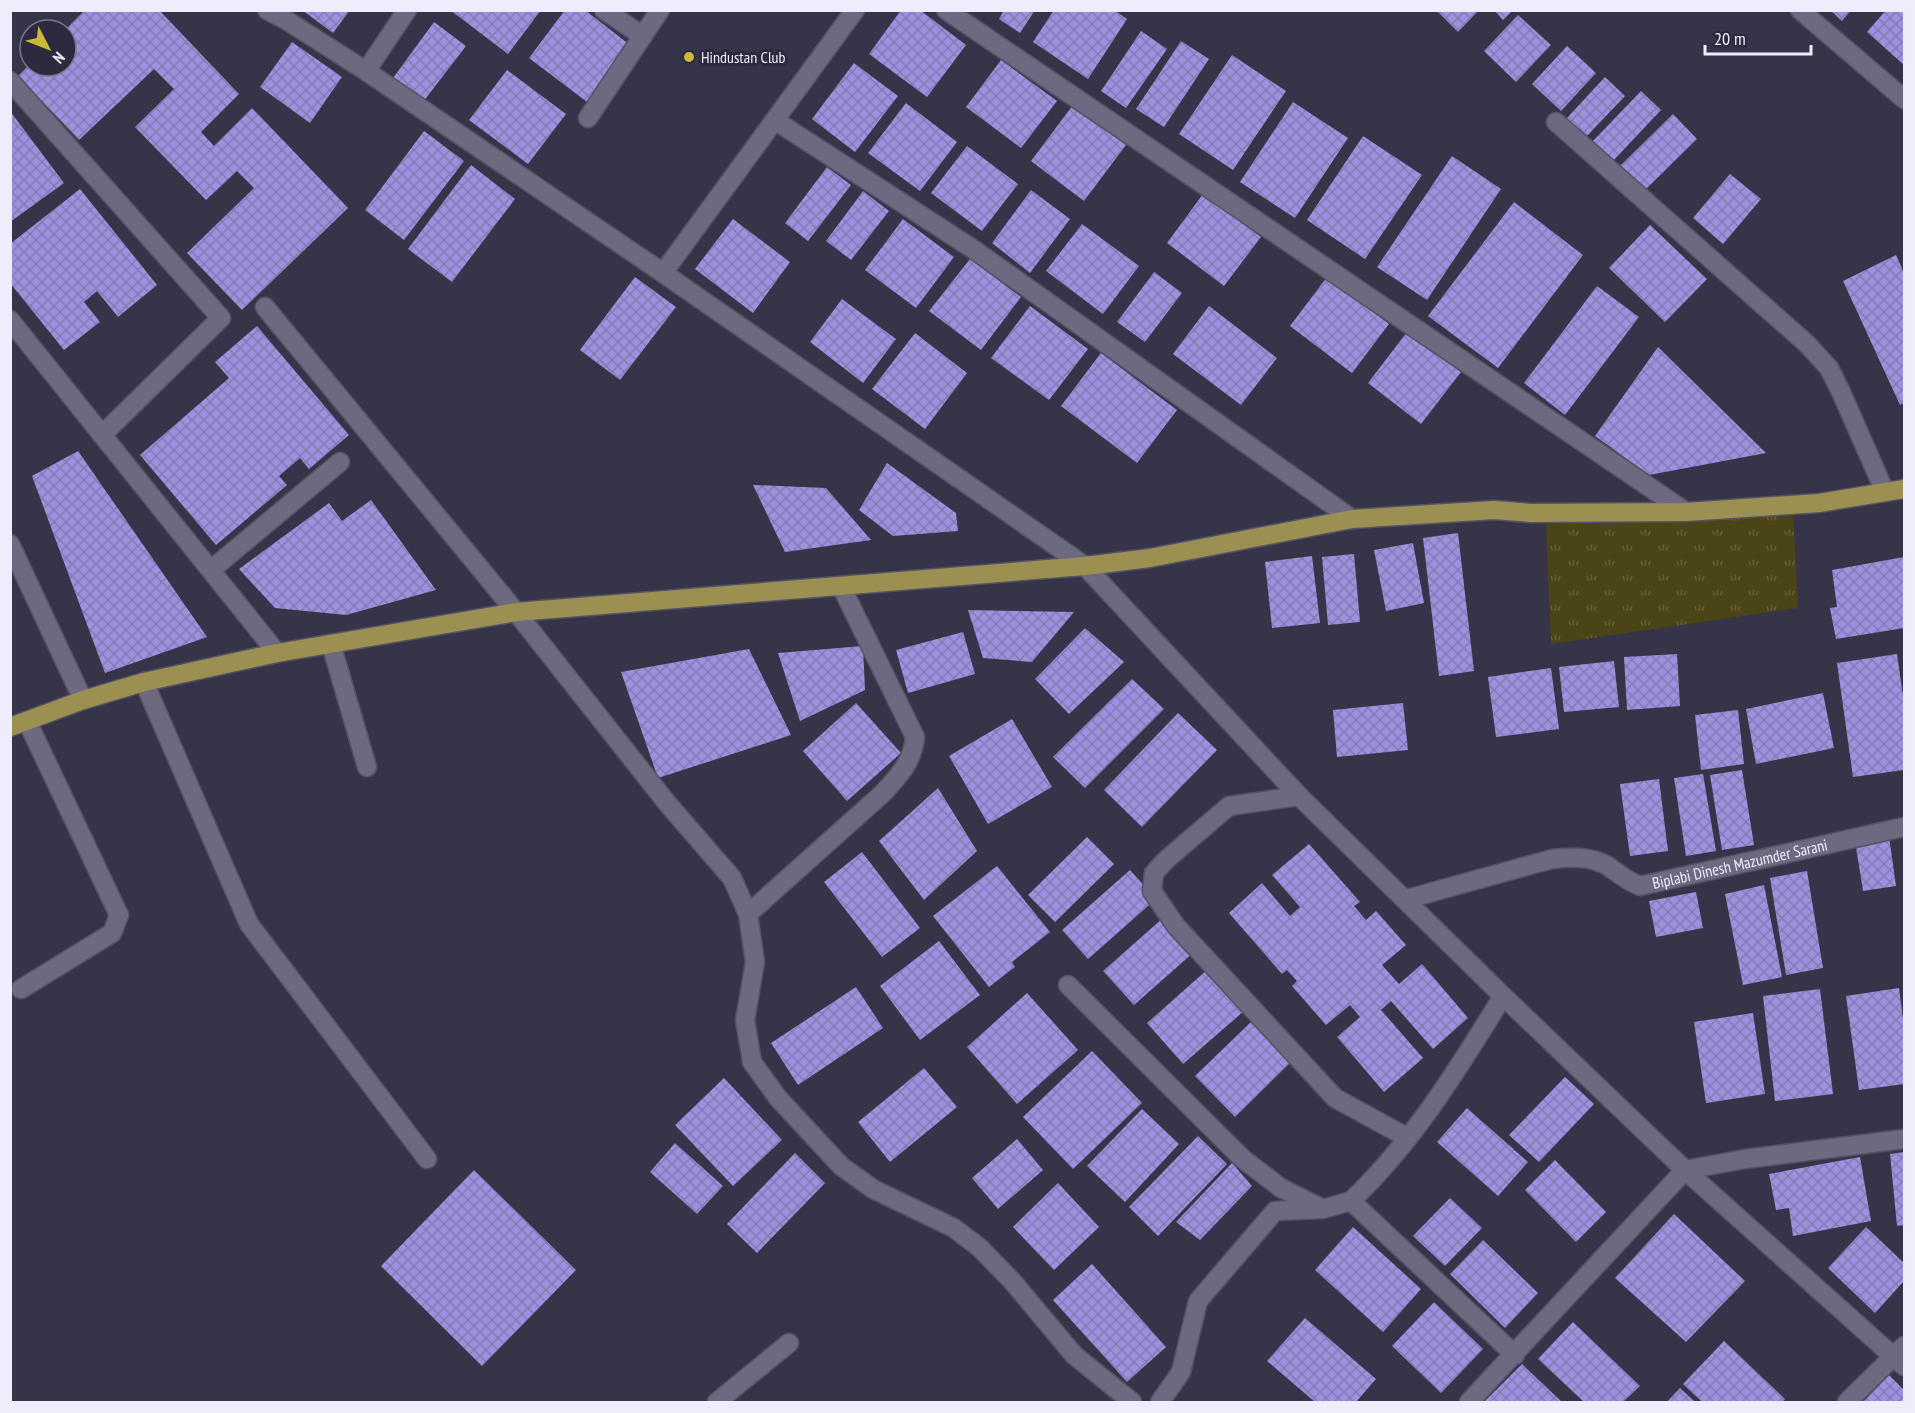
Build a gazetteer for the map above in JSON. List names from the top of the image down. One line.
{"streets":{"street":["Biplabi Dinesh Mazumder Sarani"]},"places":["Hindustan Club"],"scale_bar":"20 m","north":"bottom right"}
